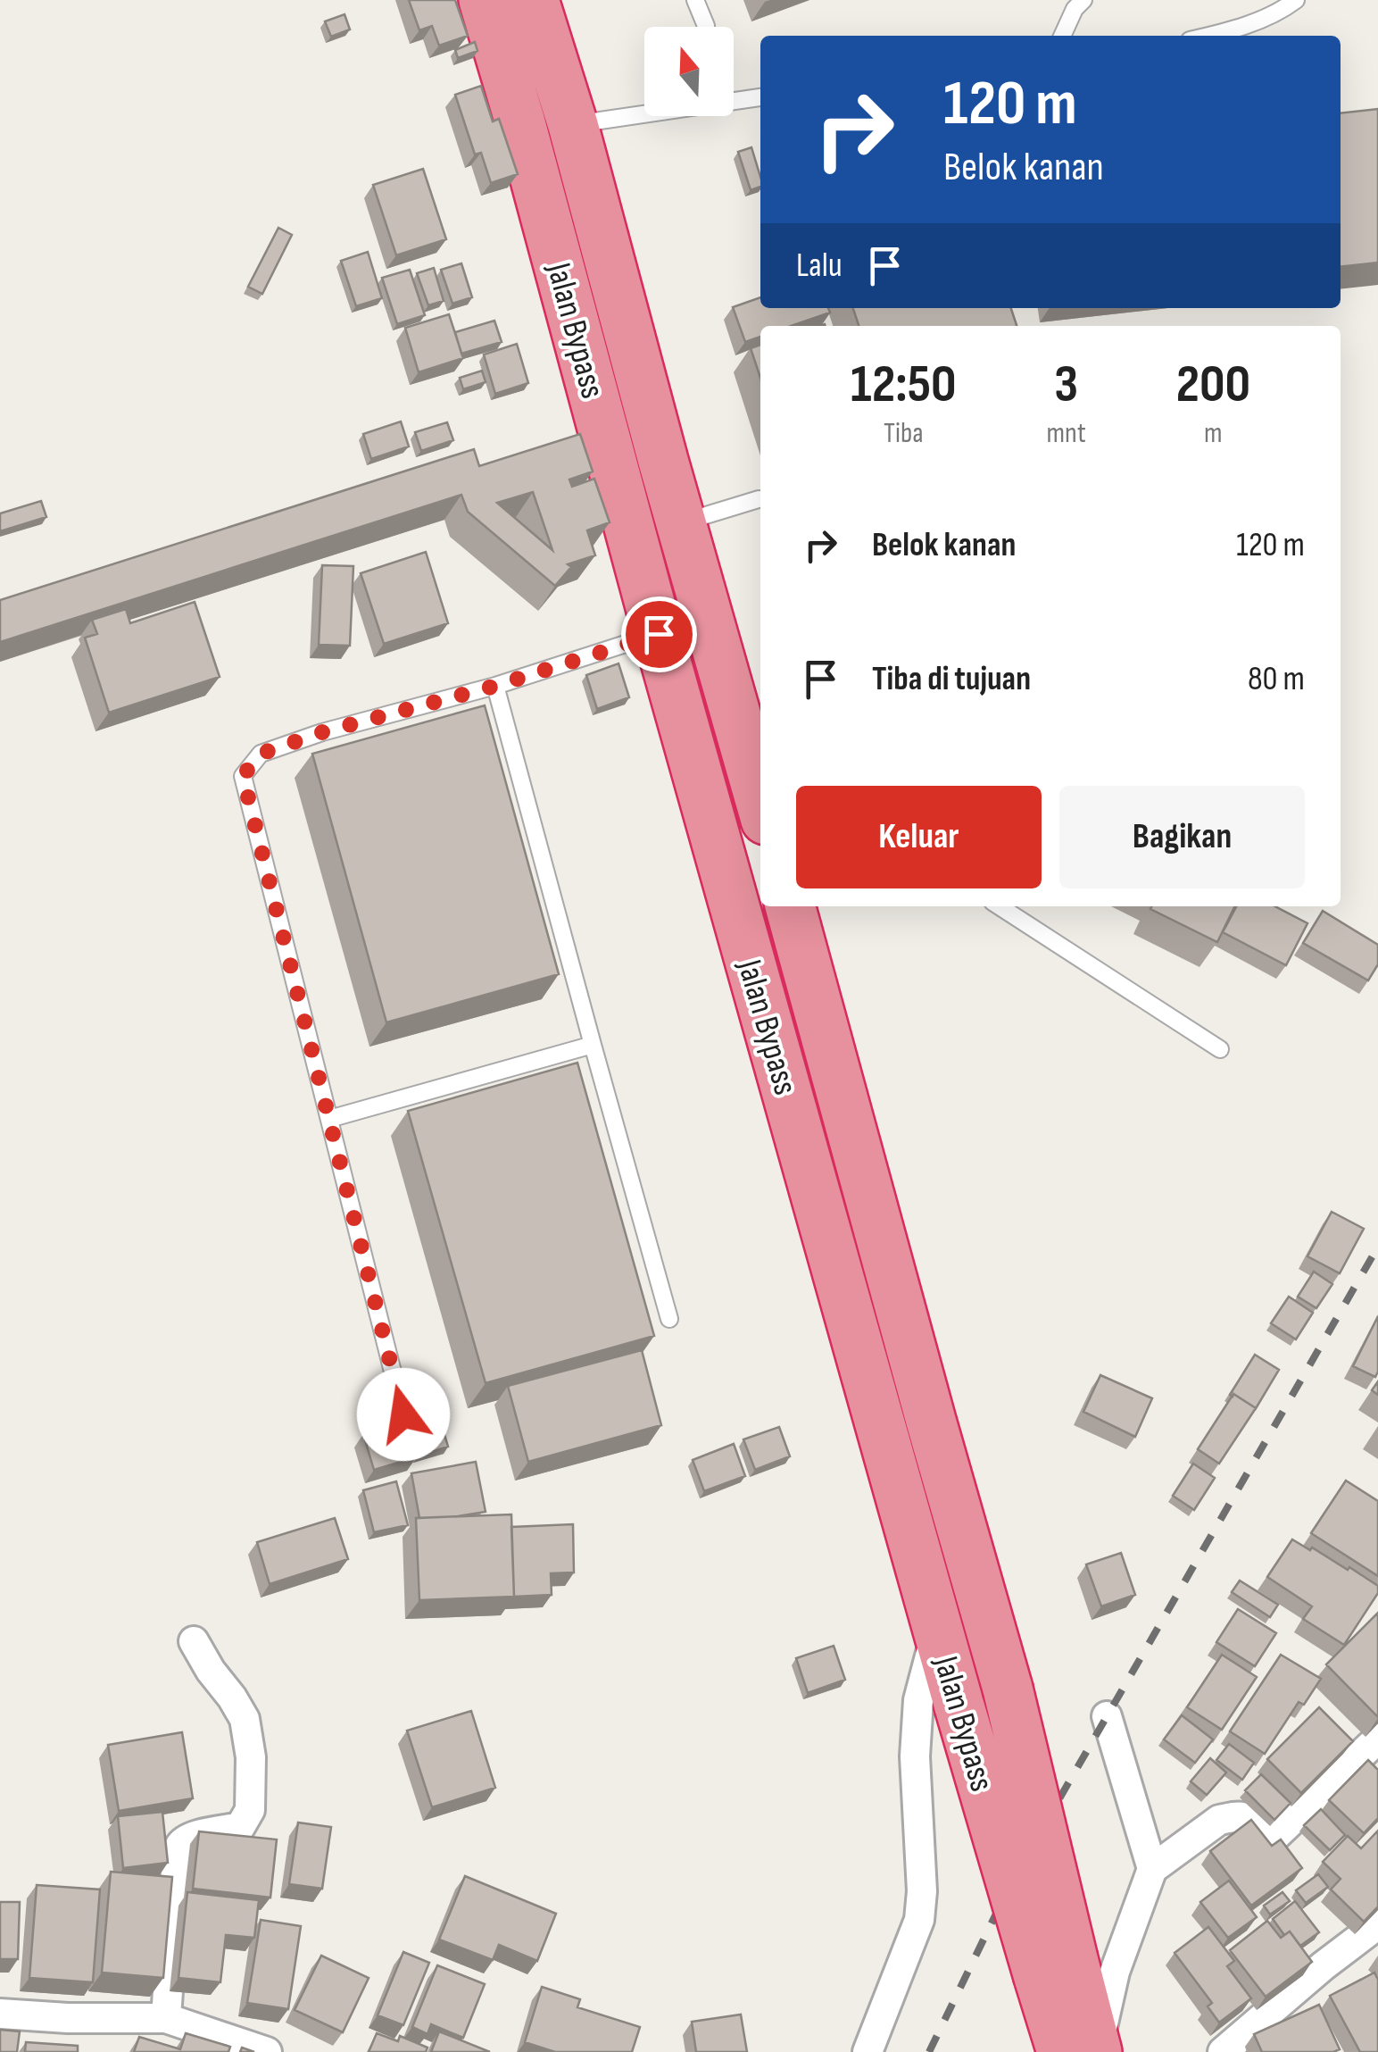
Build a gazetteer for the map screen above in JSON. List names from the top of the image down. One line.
{"streets":{"highway":["Jalan Bypass"]},"north":"top","page":{"turn":["120 m","Belok kanan"],"then":"Lalu","eta":["12:50","Tiba","3","mnt","200","m"],"list":[{"name":"Belok kanan","value":"120 m"},{"name":"Tiba di tujuan","value":"80 m"}],"buttons":["Keluar","Bagikan"]}}
